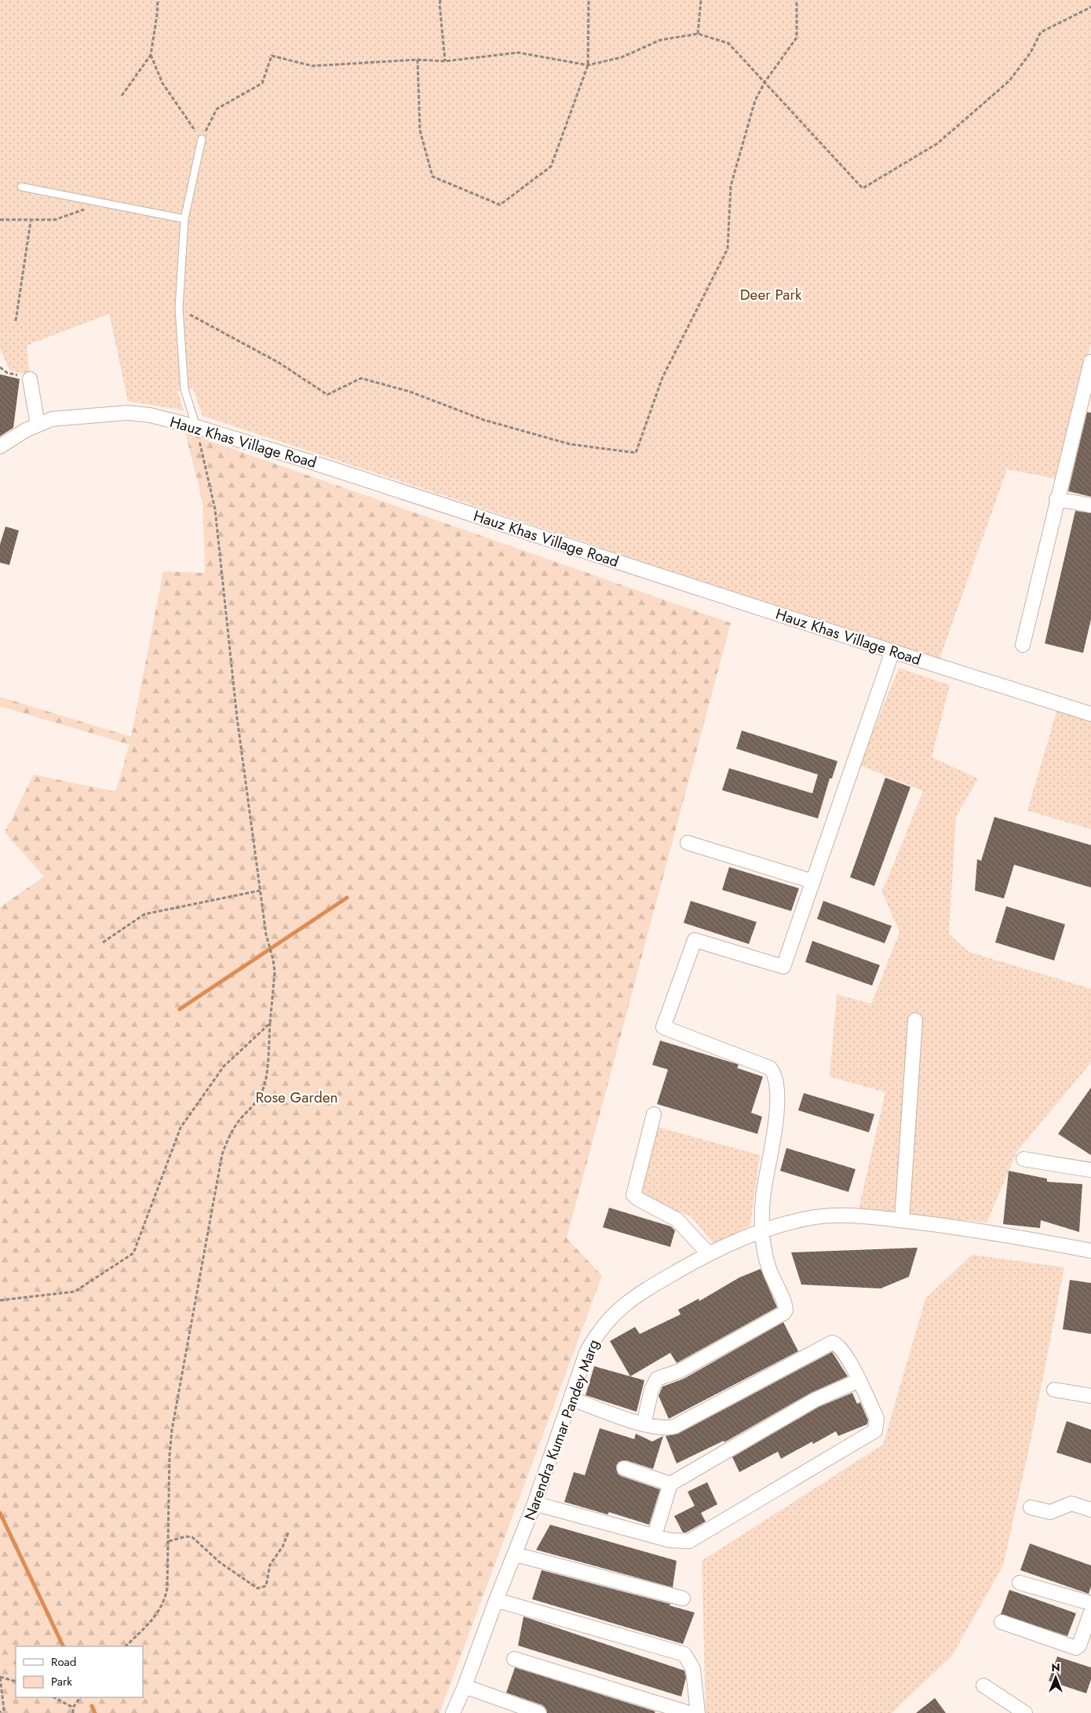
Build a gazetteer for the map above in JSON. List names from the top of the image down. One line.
{"streets":{"street":["Hauz Khas Village Road","Narendra Kumar Pandey Marg"]},"parks":["Deer Park","Rose Garden"],"legend":["Road","Park"],"north":"top"}
